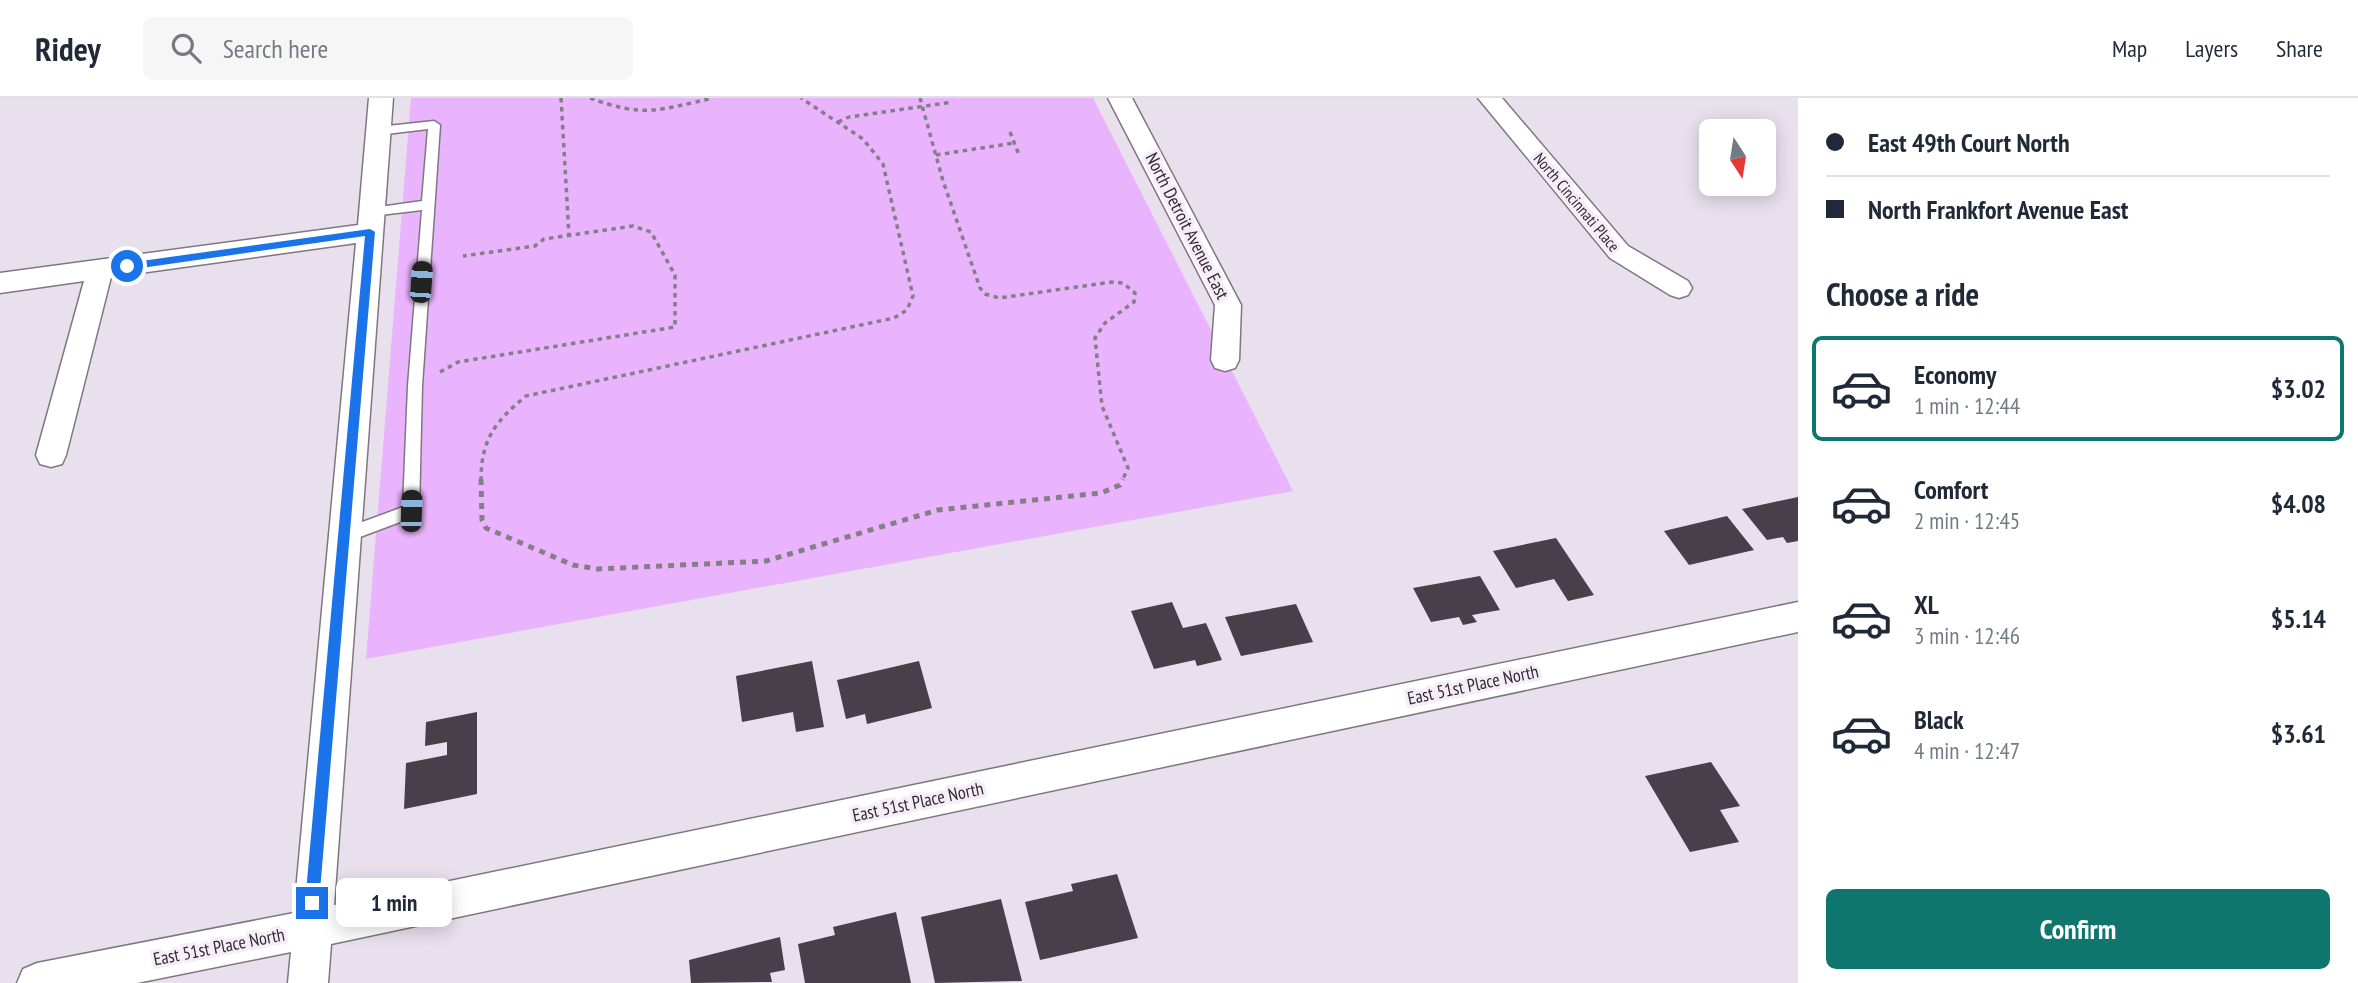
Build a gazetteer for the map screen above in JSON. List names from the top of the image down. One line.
{"streets":{"street":["North Cincinnati Place","North Detroit Avenue East","East 51st Place North"]},"north":"bottom","page":{"header":"Ridey","search":"Search here","nav":["Map","Layers","Share"],"banner":["East 49th Court North","North Frankfort Avenue East"],"heading":"Choose a ride","list":[{"name":"Economy","note":"1 min · 12:44","value":"$3.02"},{"name":"Comfort","note":"2 min · 12:45","value":"$4.08"},{"name":"XL","note":"3 min · 12:46","value":"$5.14"},{"name":"Black","note":"4 min · 12:47","value":"$3.61"}],"buttons":"Confirm","bubble":"1 min"}}
